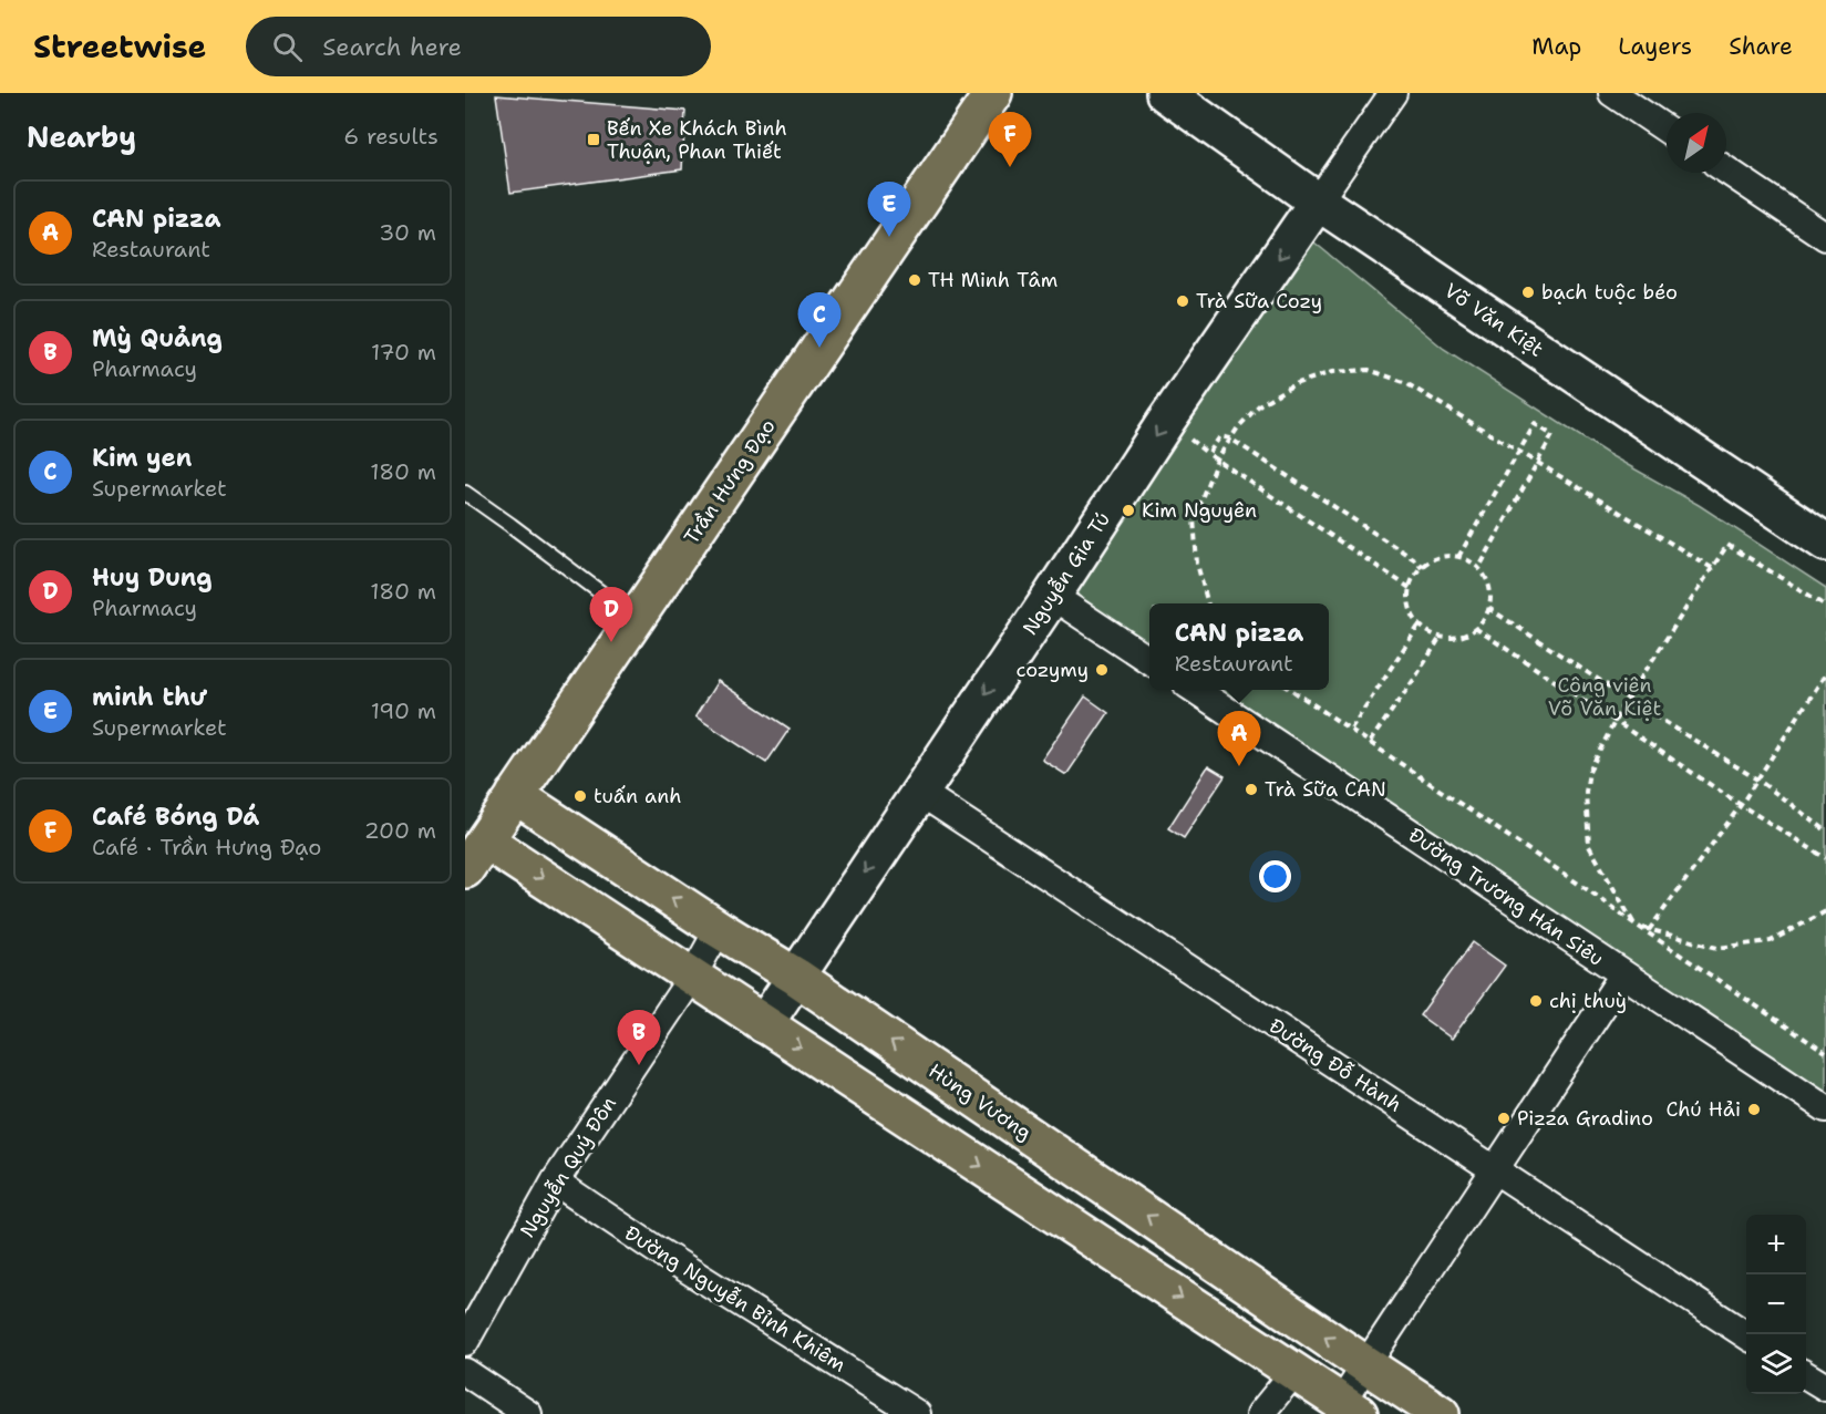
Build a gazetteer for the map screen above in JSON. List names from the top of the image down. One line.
{"streets":{"main road":["Trần Hưng Đạo","Hùng Vương"],"street":["Võ Văn Kiệt","Nguyễn Gia Tú","Đường Trương Hán Siêu","Đường Đỗ Hành","Nguyễn Quý Đôn","Đường Nguyễn Bỉnh Khiêm"]},"crossings":[["Võ Văn Kiệt","Nguyễn Gia Tú"],["Trần Hưng Đạo","Hùng Vương"],["Nguyễn Gia Tú","Đường Đỗ Hành"],["Nguyễn Gia Tú","Hùng Vương"],["Hùng Vương","Nguyễn Quý Đôn"],["Nguyễn Quý Đôn","Đường Nguyễn Bỉnh Khiêm"]],"one_way":["Nguyễn Gia Tú"],"parks":["Công viên Võ Văn Kiệt"],"places":{"transit":["Bến Xe Khách Bình Thuận, Phan Thiết"],"other":["TH Minh Tâm","bạch tuộc béo","Trà Sữa Cozy","Kim Nguyên","cozymy","Trà Sữa CAN","tuấn anh","chị thuỳ","Chú Hải","Pizza Gradino"]},"north":"top right","page":{"header":"Streetwise","search":"Search here","nav":["Map","Layers","Share"],"heading":["Nearby","6 results"],"pins":["F","E","C","D","A","B"],"list":[{"mark":"A","name":"CAN pizza","note":"Restaurant","value":"30 m"},{"mark":"B","name":"Mỳ Quảng","note":"Pharmacy","value":"170 m"},{"mark":"C","name":"Kim yen","note":"Supermarket","value":"180 m"},{"mark":"D","name":"Huy Dung","note":"Pharmacy","value":"180 m"},{"mark":"E","name":"minh thư","note":"Supermarket","value":"190 m"},{"mark":"F","name":"Café Bóng Dá","note":"Café · Trần Hưng Đạo","value":"200 m"}],"popup":["CAN pizza","Restaurant"],"map_buttons":["+","−"]}}
